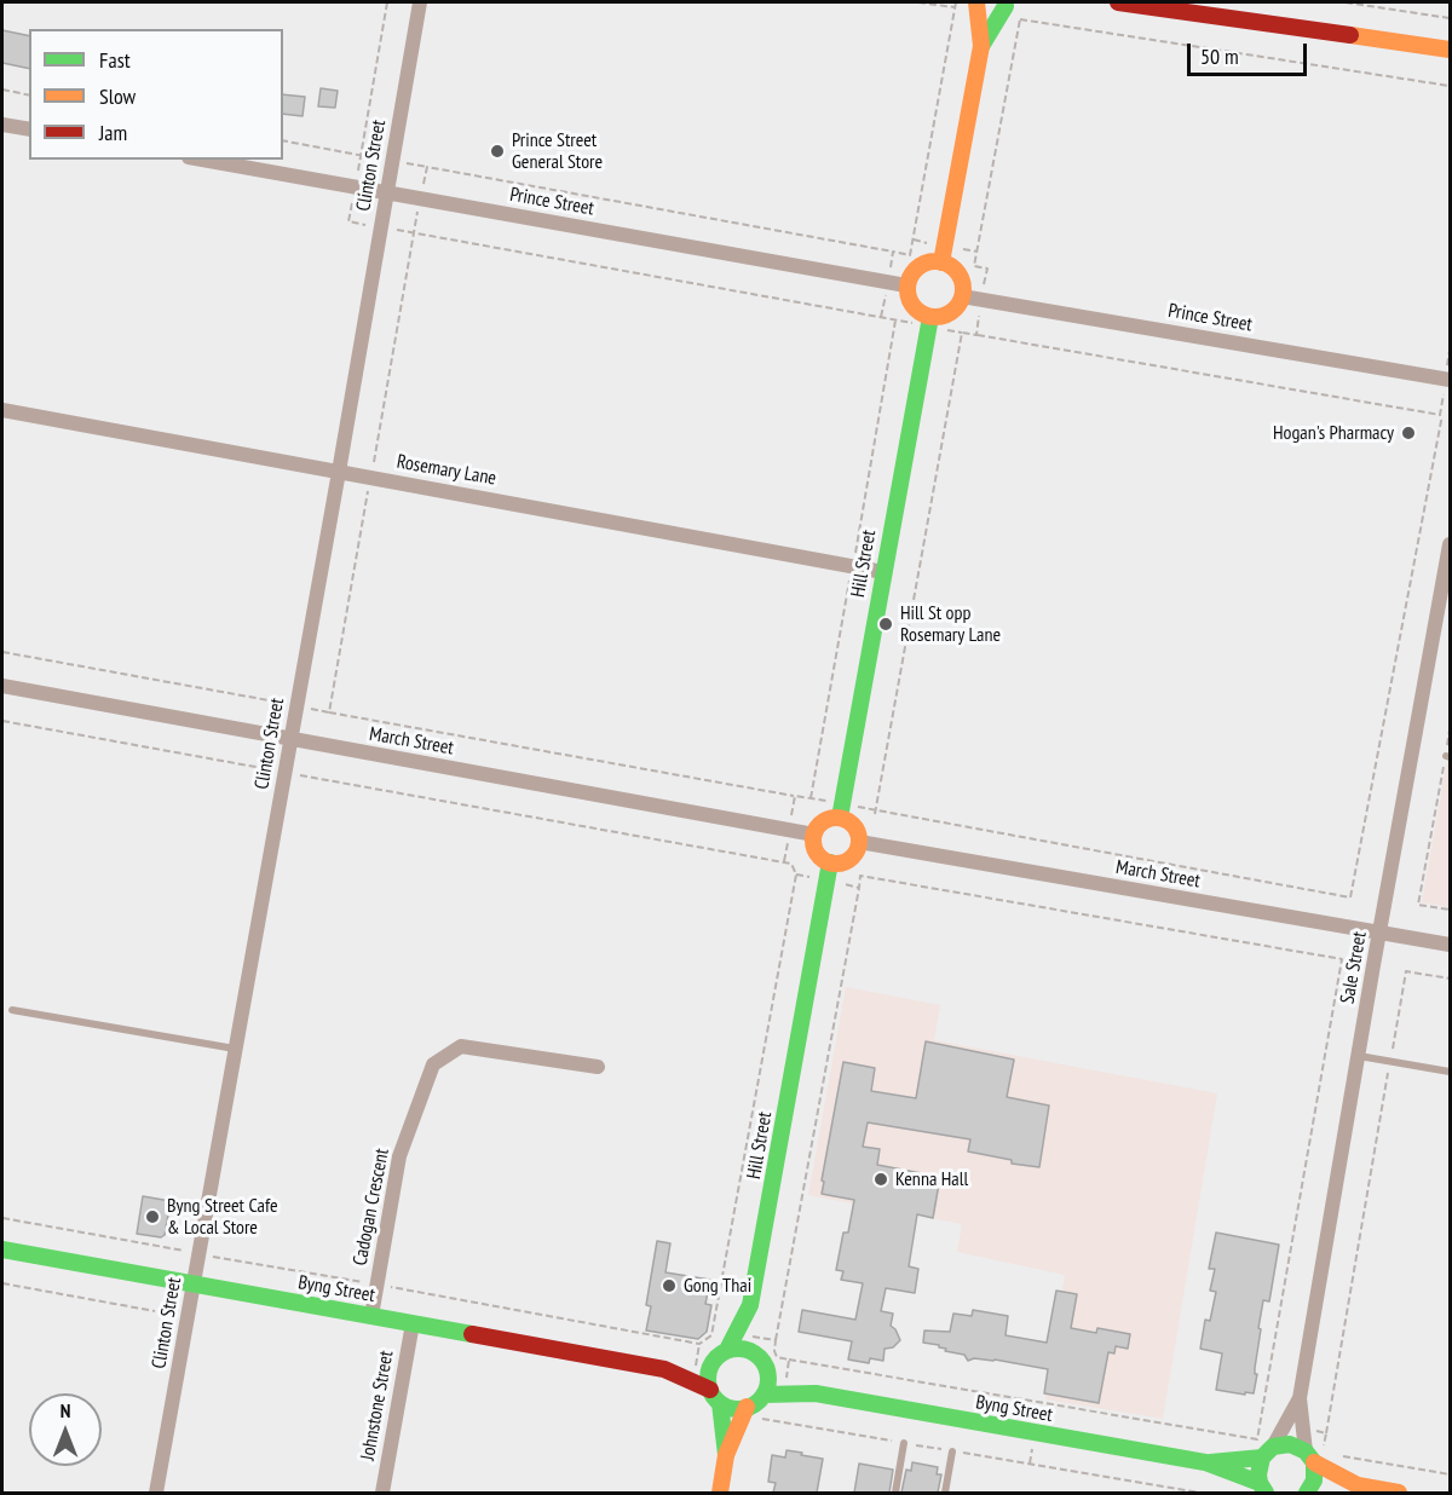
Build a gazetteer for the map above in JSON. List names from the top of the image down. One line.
{"streets":{"main road":["Hill Street","Byng Street"],"street":["Clinton Street","Prince Street","Rosemary Lane","March Street","Sale Street","Cadogan Crescent","Johnstone Street"]},"crossings":[["Clinton Street","Prince Street"],["Clinton Street","Rosemary Lane"],["Clinton Street","March Street"],["Clinton Street","Byng Street"],["Prince Street","Hill Street"],["Rosemary Lane","Hill Street"],["Hill Street","March Street"],["Hill Street","Byng Street"],["March Street","Sale Street"],["Sale Street","Byng Street"],["Cadogan Crescent","Byng Street"],["Byng Street","Johnstone Street"]],"places":["Prince Street General Store","Hogan's Pharmacy","Hill St opp Rosemary Lane","Kenna Hall","Byng Street Cafe & Local Store","Gong Thai"],"legend":["Fast","Slow","Jam"],"scale_bar":"50 m","north":"top"}
